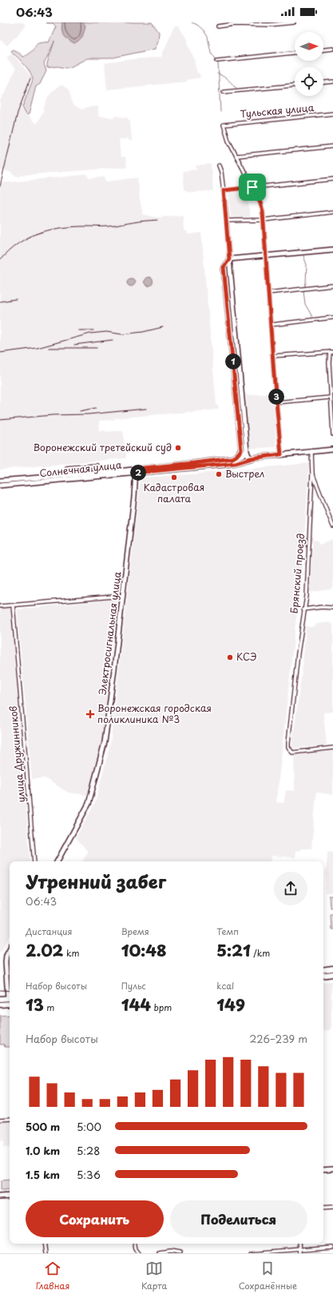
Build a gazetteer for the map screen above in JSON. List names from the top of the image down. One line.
{"streets":{"street":["Тульская улица","Солнечная улица","Брянский проезд","Электросигнальная улица","улица Дружинников"]},"crossings":[["Солнечная улица","Брянский проезд"],["Солнечная улица","Электросигнальная улица"]],"places":{"other":["Воронежский третейский суд","Выстрел","Кадастровая палата","КСЭ"],"health":["Воронежская городская поликлиника №3"]},"north":"right","page":{"status":"06:43","pins":["1","3","2"],"heading":["Утренний забег","06:43"],"stats":[["Дистанция","2.02 km"],["Время","10:48"],["Темп","5:21 /km"],["Набор высоты","13 m"],["Пульс","144 bpm"],["kcal","149"]],"chart":["Набор высоты","226–239 m"],"list":[{"name":"500 m","note":"5:00"},{"name":"1.0 km","note":"5:28"},{"name":"1.5 km","note":"5:36"}],"buttons":["Сохранить","Поделиться"],"tabs":["Главная","Карта","Сохранённые"]}}
